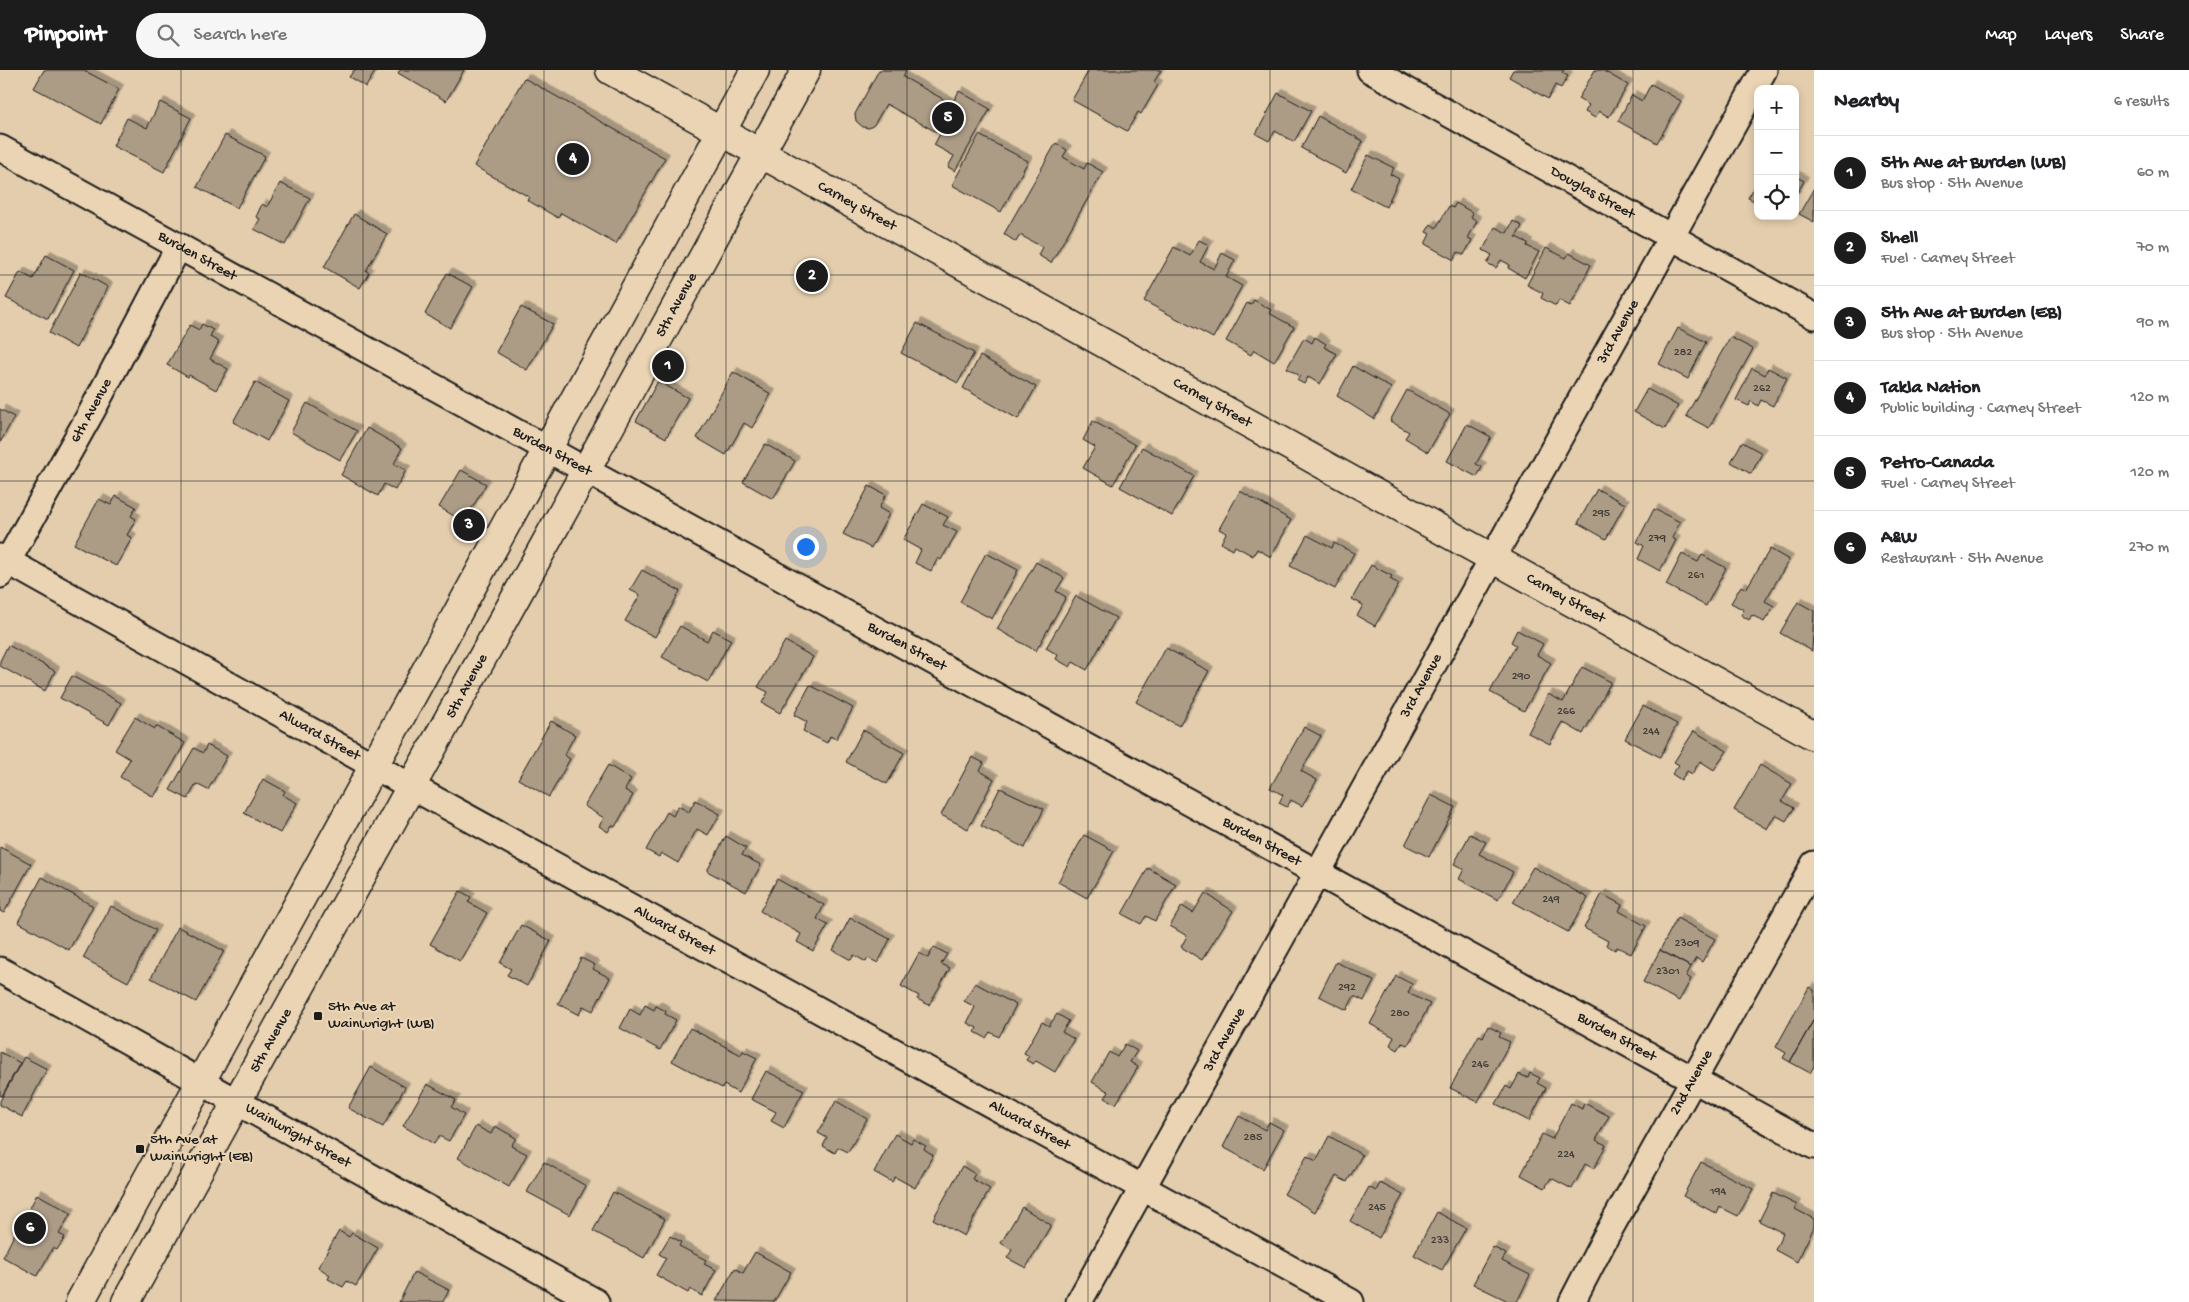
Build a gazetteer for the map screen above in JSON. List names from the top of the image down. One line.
{"streets":{"main road":["Carney Street","5th Avenue"],"street":["Douglas Street","Burden Street","3rd Avenue","6th Avenue","Alward Street","2nd Avenue","Wainwright Street"]},"crossings":[["Douglas Street","3rd Avenue"],["Carney Street","5th Avenue"],["Carney Street","3rd Avenue"],["Burden Street","5th Avenue"],["Burden Street","3rd Avenue"],["Burden Street","6th Avenue"],["Burden Street","2nd Avenue"],["5th Avenue","Alward Street"],["5th Avenue","Wainwright Street"],["3rd Avenue","Alward Street"],["6th Avenue","Alward Street"]],"places":{"transit":["5th Ave at Wainwright (WB)","5th Ave at Wainwright (EB)"]},"house_numbers":["282","262","295","279","261","290","266","244","249","2309","2301","292","280","246","285","224","194","245","233"],"page":{"header":"Pinpoint","search":"Search here","nav":["Map","Layers","Share"],"heading":["Nearby","6 results"],"map_buttons":["+","−"],"pins":["5","4","2","1","3","6"],"list":[{"mark":"1","name":"5th Ave at Burden (WB)","note":"Bus stop · 5th Avenue","value":"60 m"},{"mark":"2","name":"Shell","note":"Fuel · Carney Street","value":"70 m"},{"mark":"3","name":"5th Ave at Burden (EB)","note":"Bus stop · 5th Avenue","value":"90 m"},{"mark":"4","name":"Takla Nation","note":"Public building · Carney Street","value":"120 m"},{"mark":"5","name":"Petro-Canada","note":"Fuel · Carney Street","value":"120 m"},{"mark":"6","name":"A&W","note":"Restaurant · 5th Avenue","value":"270 m"}]}}
